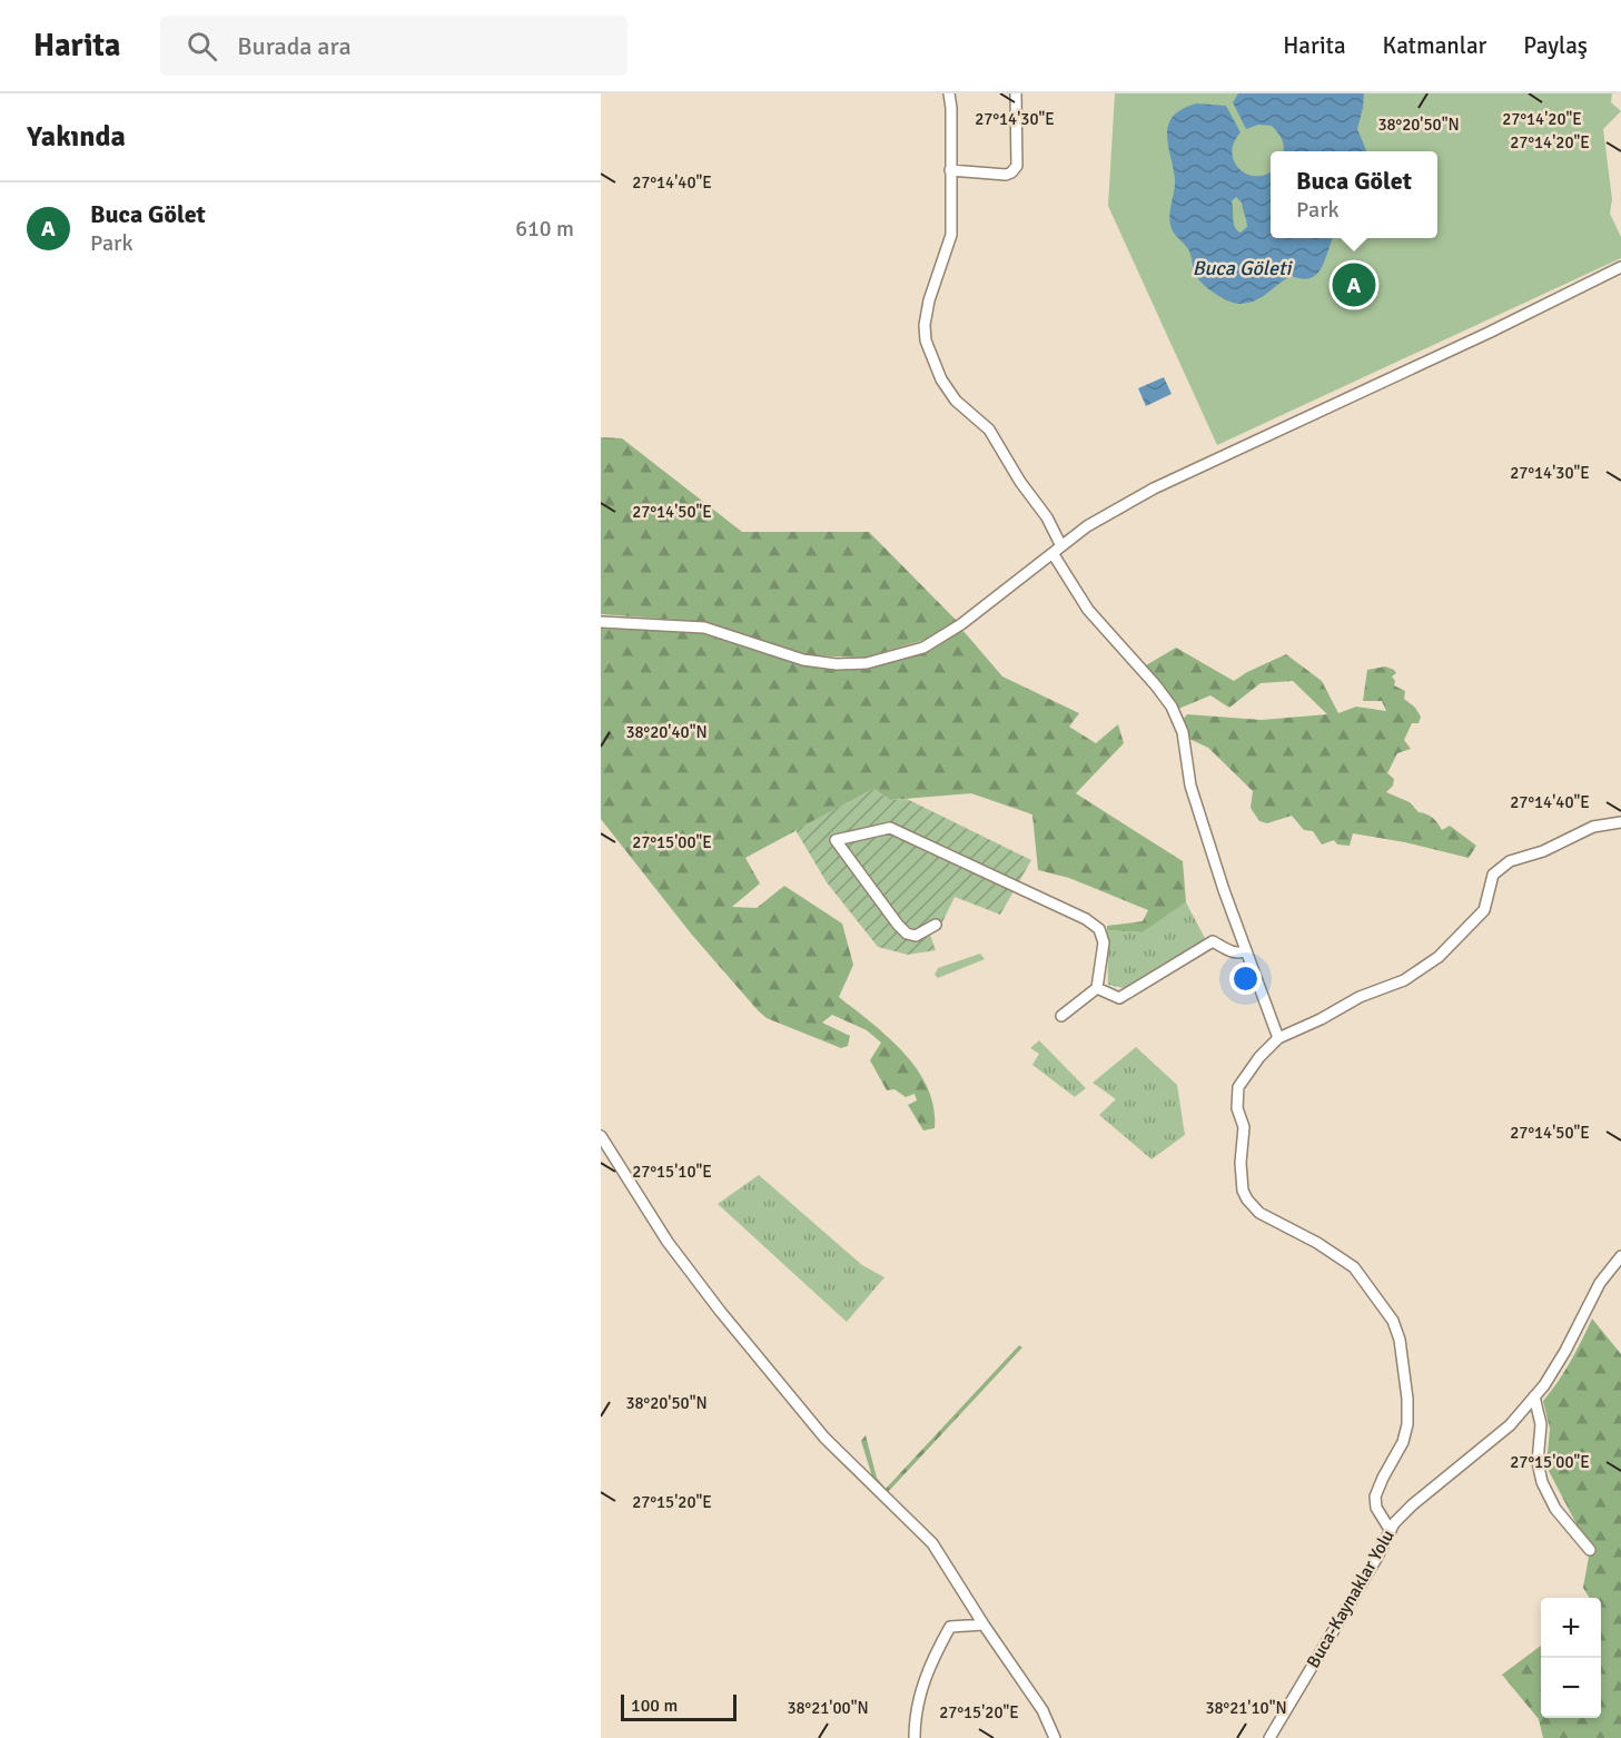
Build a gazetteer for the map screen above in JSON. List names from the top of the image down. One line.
{"streets":{"street":["Buca-Kaynaklar Yolu"]},"water":["Buca Göleti"],"scale_bar":"100 m","page":{"header":"Harita","search":"Burada ara","nav":["Harita","Katmanlar","Paylaş"],"heading":"Yakında","popup":["Buca Gölet","Park"],"list":[{"mark":"A","name":"Buca Gölet","note":"Park","value":"610 m"}],"pins":"A","map_buttons":["+","−"],"scale":"100 m"},"coordinates":["27°14'30\"E","27°14'20\"E","38°20'50\"N","27°14'40\"E","27°14'50\"E","38°20'40\"N","27°15'00\"E","27°15'10\"E","27°15'20\"E","38°21'00\"N","38°21'10\"N"]}
